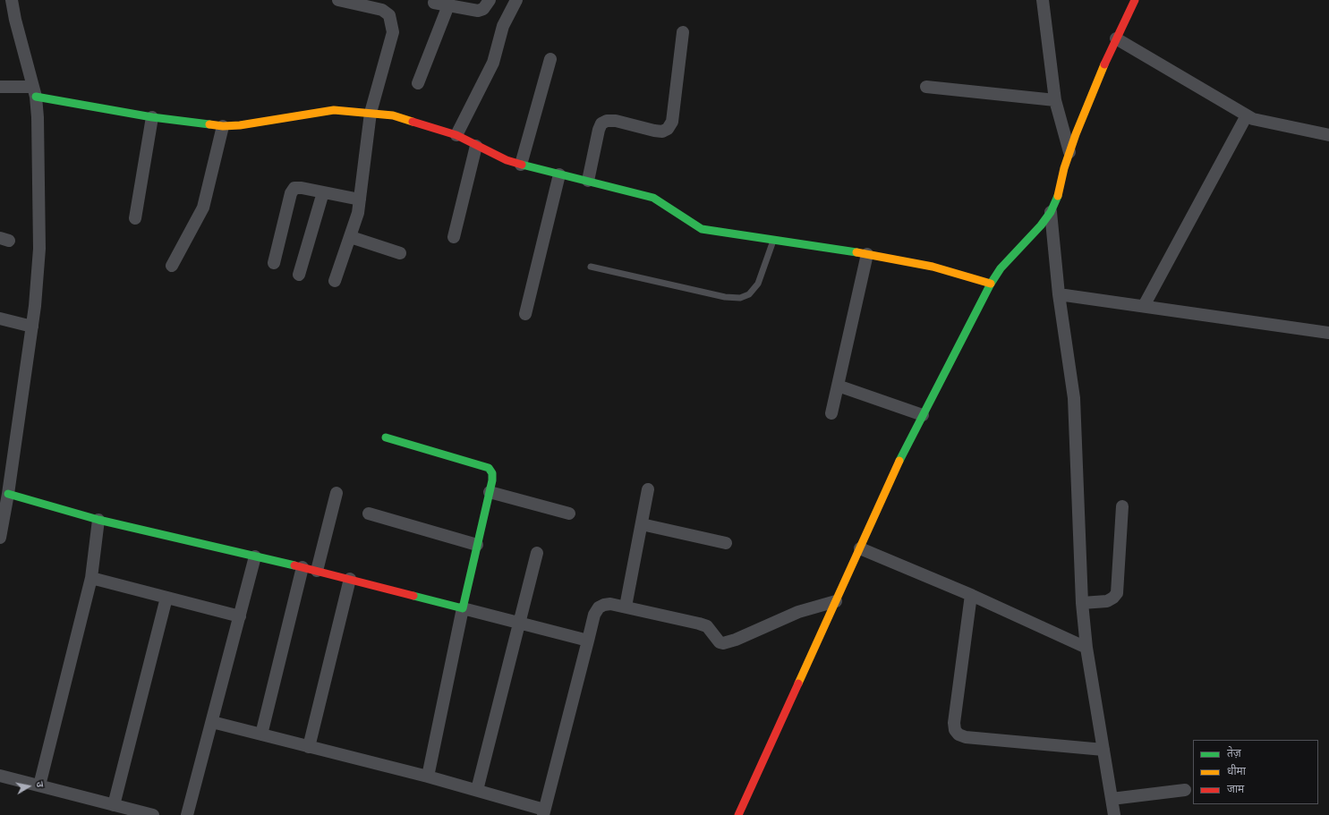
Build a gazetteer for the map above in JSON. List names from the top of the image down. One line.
{"legend":["तेज़","धीमा","जाम"],"north":"right"}
